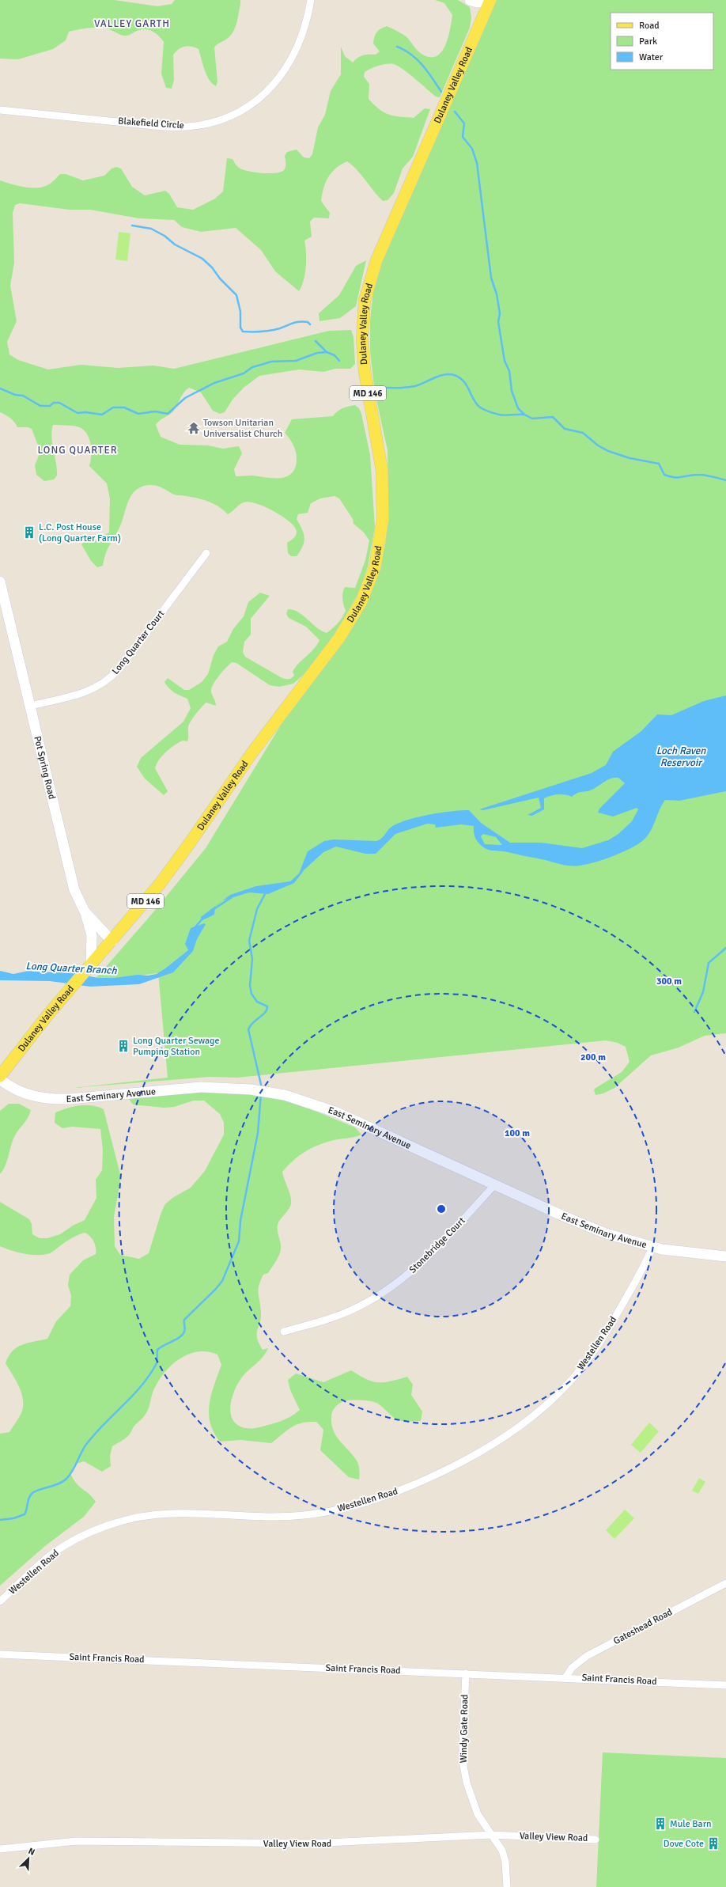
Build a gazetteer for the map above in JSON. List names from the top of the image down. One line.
{"streets":{"main road":["Dulaney Valley Road","MD 146"],"street":["Blakefield Circle","Long Quarter Court","Pot Spring Road","East Seminary Avenue","Stonebridge Court","Westellen Road","Gateshead Road","Saint Francis Road","Windy Gate Road","Valley View Road"]},"crossings":[["Dulaney Valley Road","Pot Spring Road"],["Long Quarter Court","Pot Spring Road"],["East Seminary Avenue","Stonebridge Court"],["East Seminary Avenue","Westellen Road"],["Gateshead Road","Saint Francis Road"],["Saint Francis Road","Windy Gate Road"],["Windy Gate Road","Valley View Road"]],"districts":["VALLEY GARTH","LONG QUARTER"],"water":["Loch Raven Reservoir","Long Quarter Branch"],"places":{"temple":["Towson Unitarian Universalist Church"],"building":["L.C. Post House (Long Quarter Farm)","Long Quarter Sewage Pumping Station","Mule Barn","Dove Cote"]},"legend":["Road","Park","Water"],"north":"top right","rings":["300 m","200 m","100 m"]}
